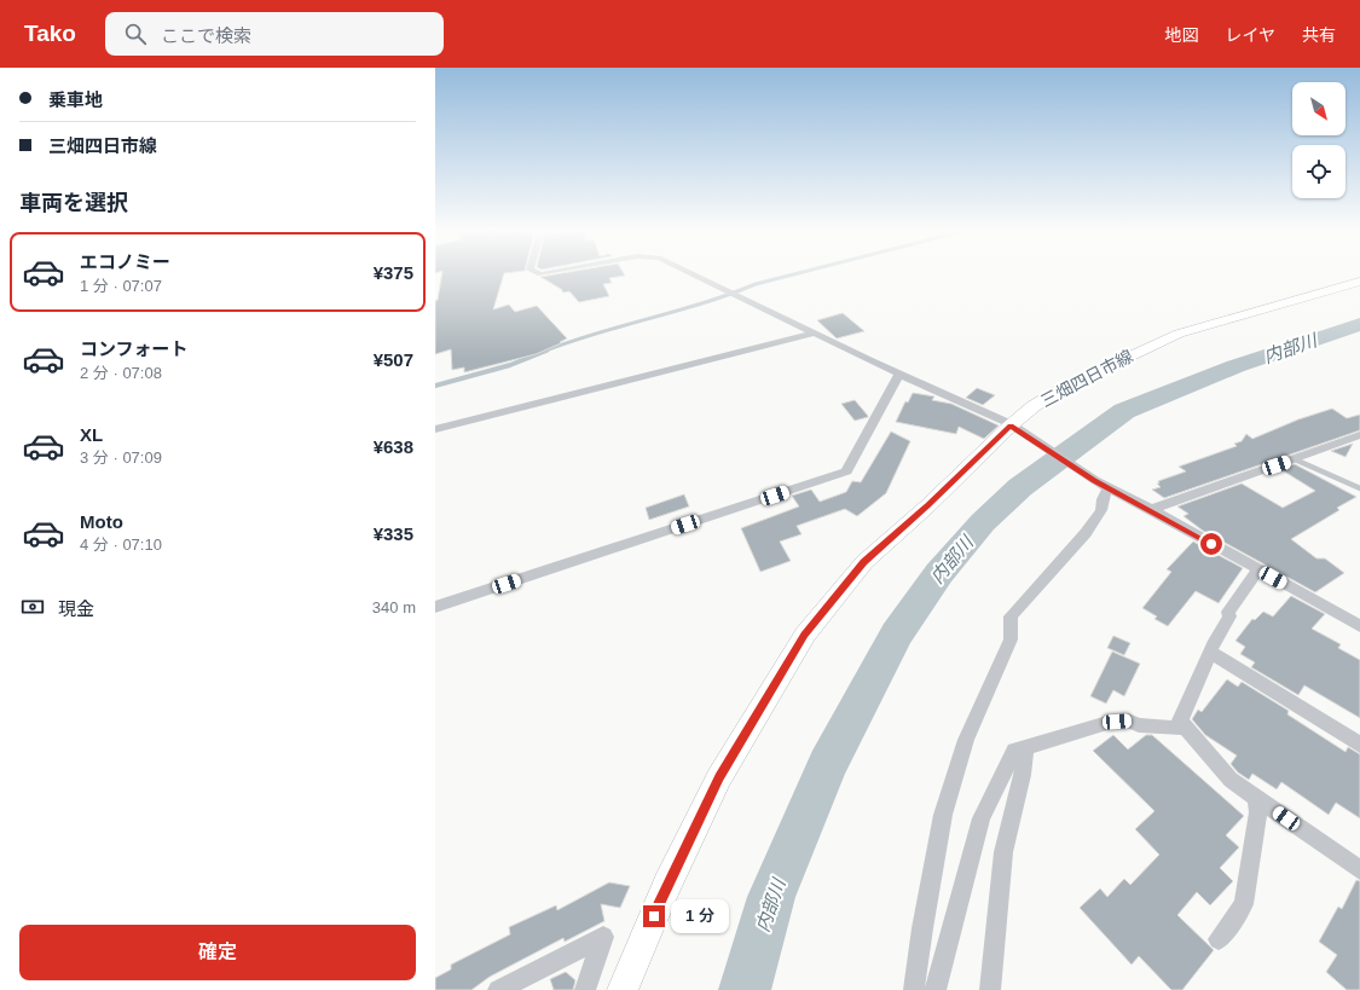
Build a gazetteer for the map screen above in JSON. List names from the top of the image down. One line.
{"streets":{"main road":["三畑四日市線"]},"water":["内部川"],"north":"bottom right","page":{"header":"Tako","search":"ここで検索","nav":["地図","レイヤ","共有"],"banner":["乗車地","三畑四日市線"],"heading":"車両を選択","list":[{"name":"エコノミー","note":"1 分 · 07:07","value":"¥375"},{"name":"コンフォート","note":"2 分 · 07:08","value":"¥507"},{"name":"XL","note":"3 分 · 07:09","value":"¥638"},{"name":"Moto","note":"4 分 · 07:10","value":"¥335"}],"pay":["現金","340 m"],"bubble":"1 分","buttons":"確定"}}
